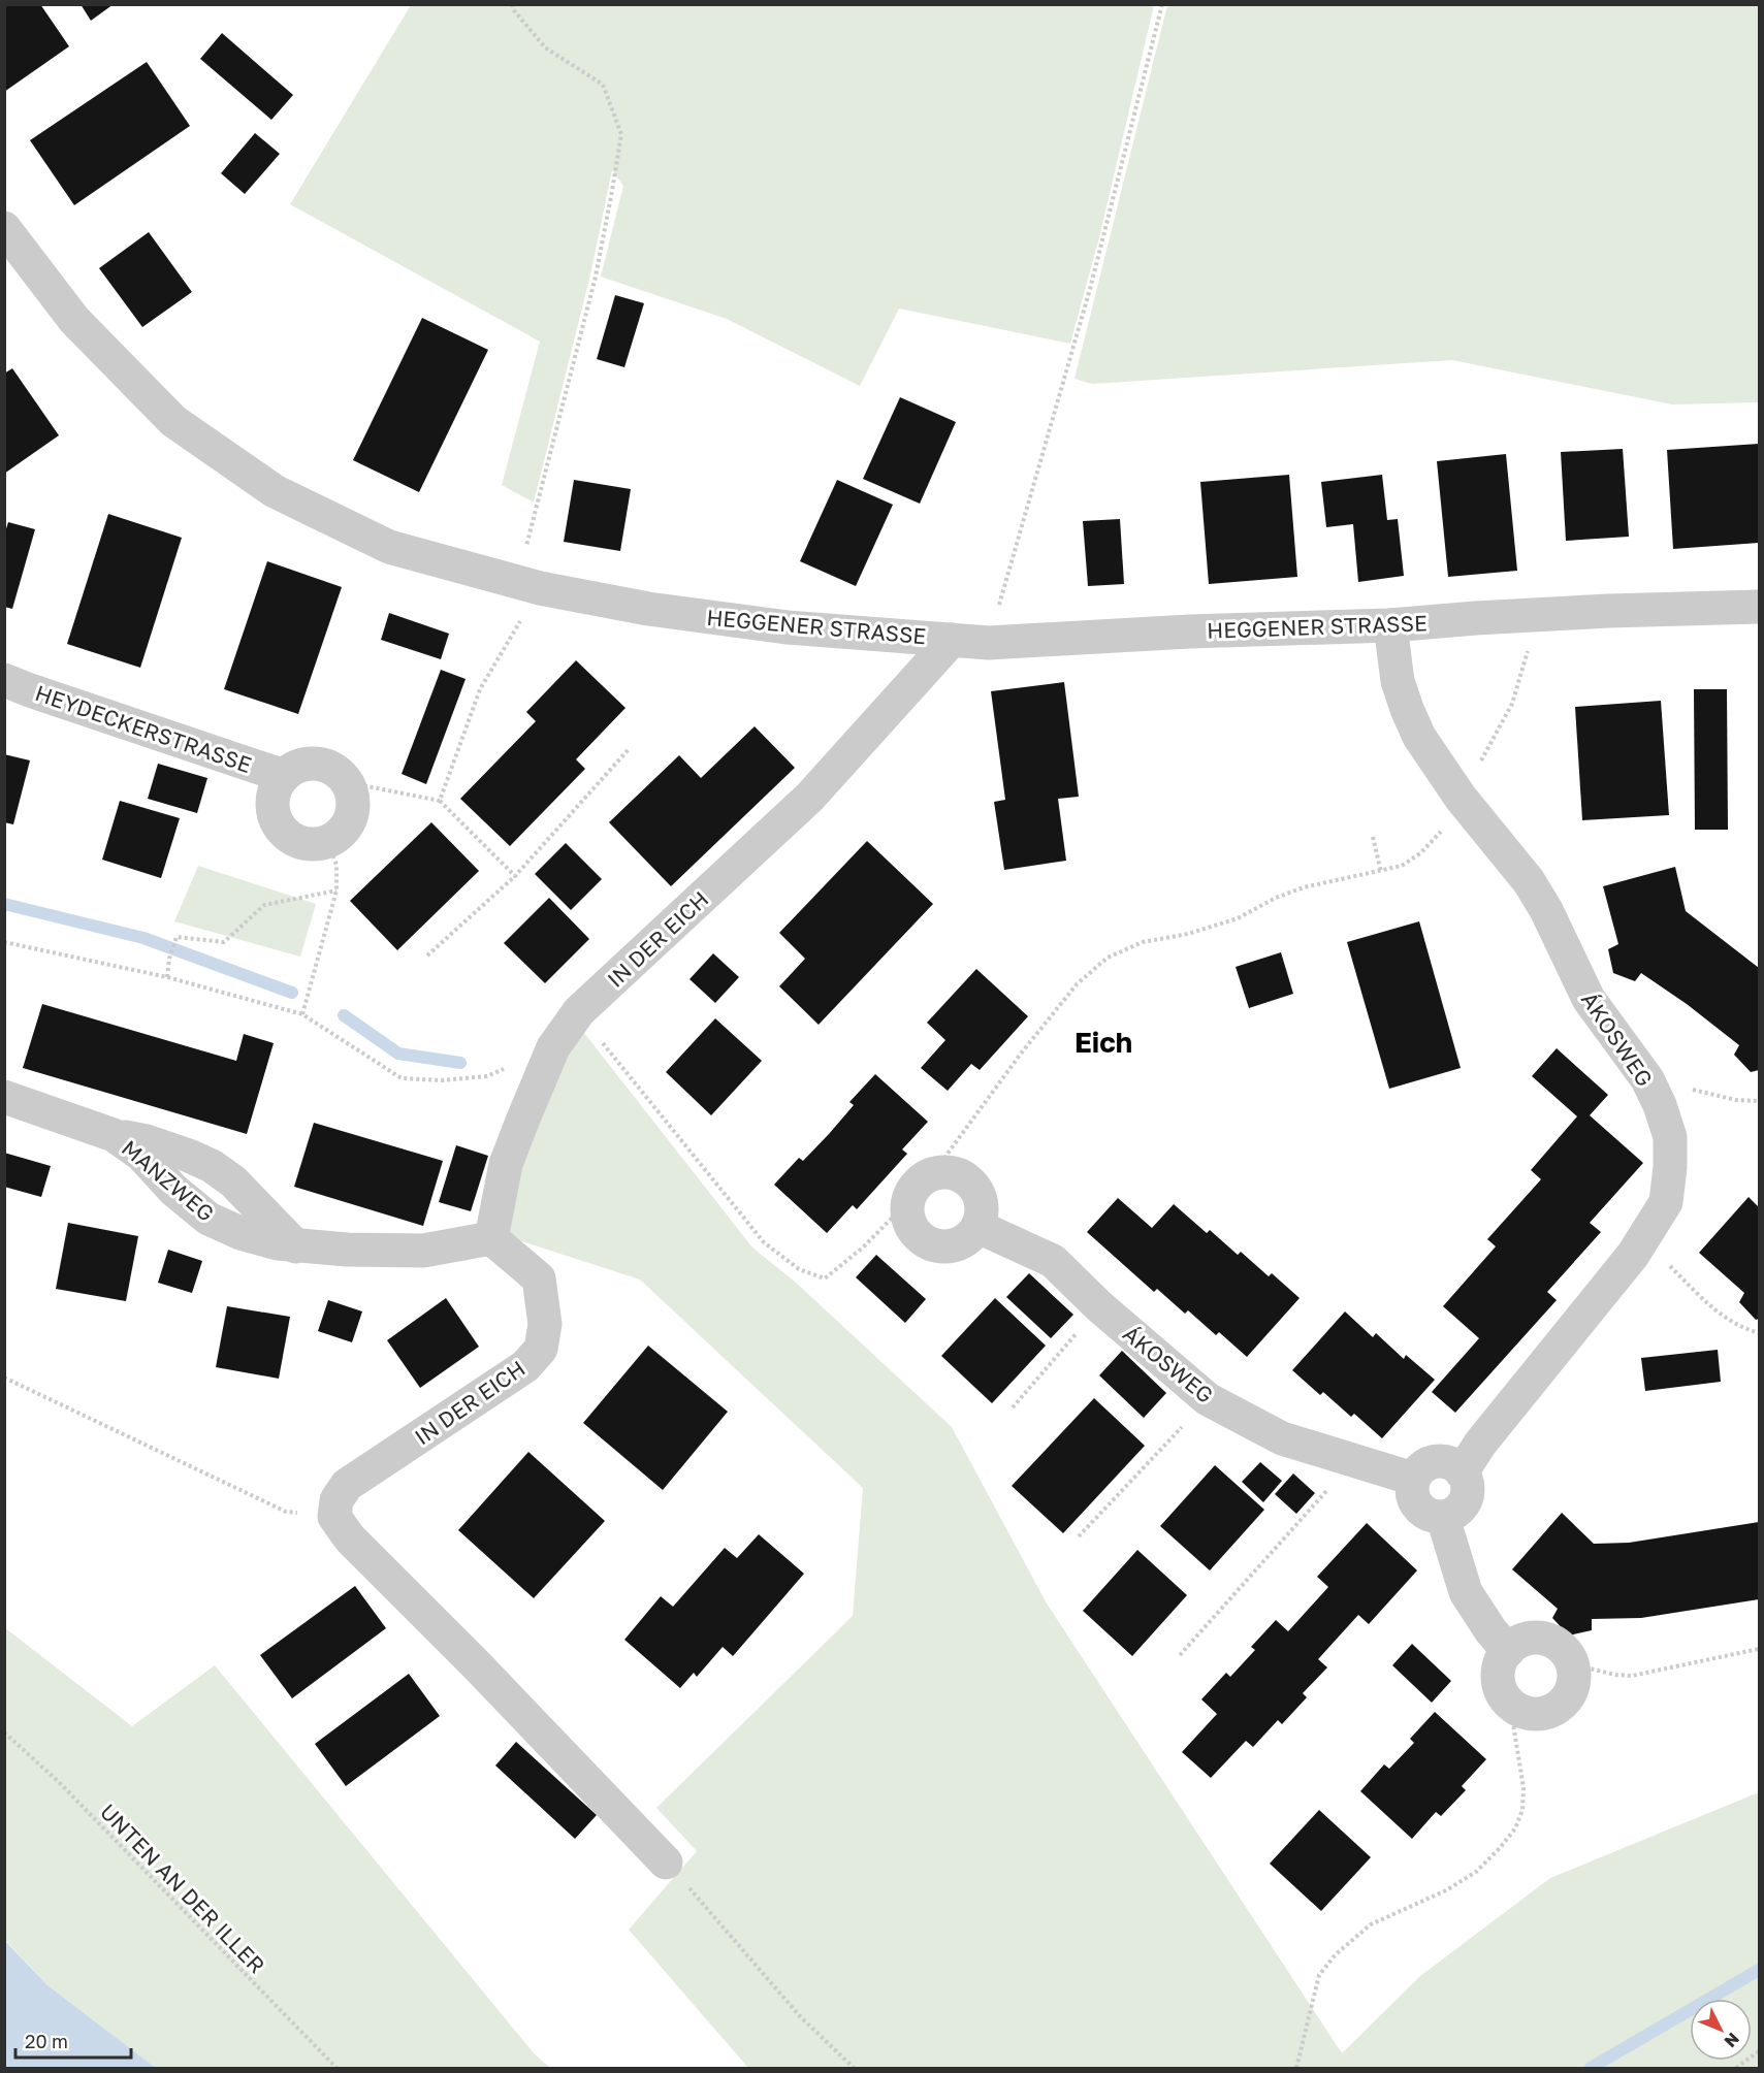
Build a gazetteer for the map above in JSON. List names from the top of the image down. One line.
{"streets":{"street":["HEGGENER STRASSE","HEYDECKERSTRASSE","IN DER EICH","ÁKOSWEG","MANZWEG"],"path":["UNTEN AN DER ILLER"]},"crossings":[["HEGGENER STRASSE","IN DER EICH"],["HEGGENER STRASSE","ÁKOSWEG"],["IN DER EICH","MANZWEG"]],"districts":["Eich"],"scale_bar":"20 m","north":"bottom right"}
